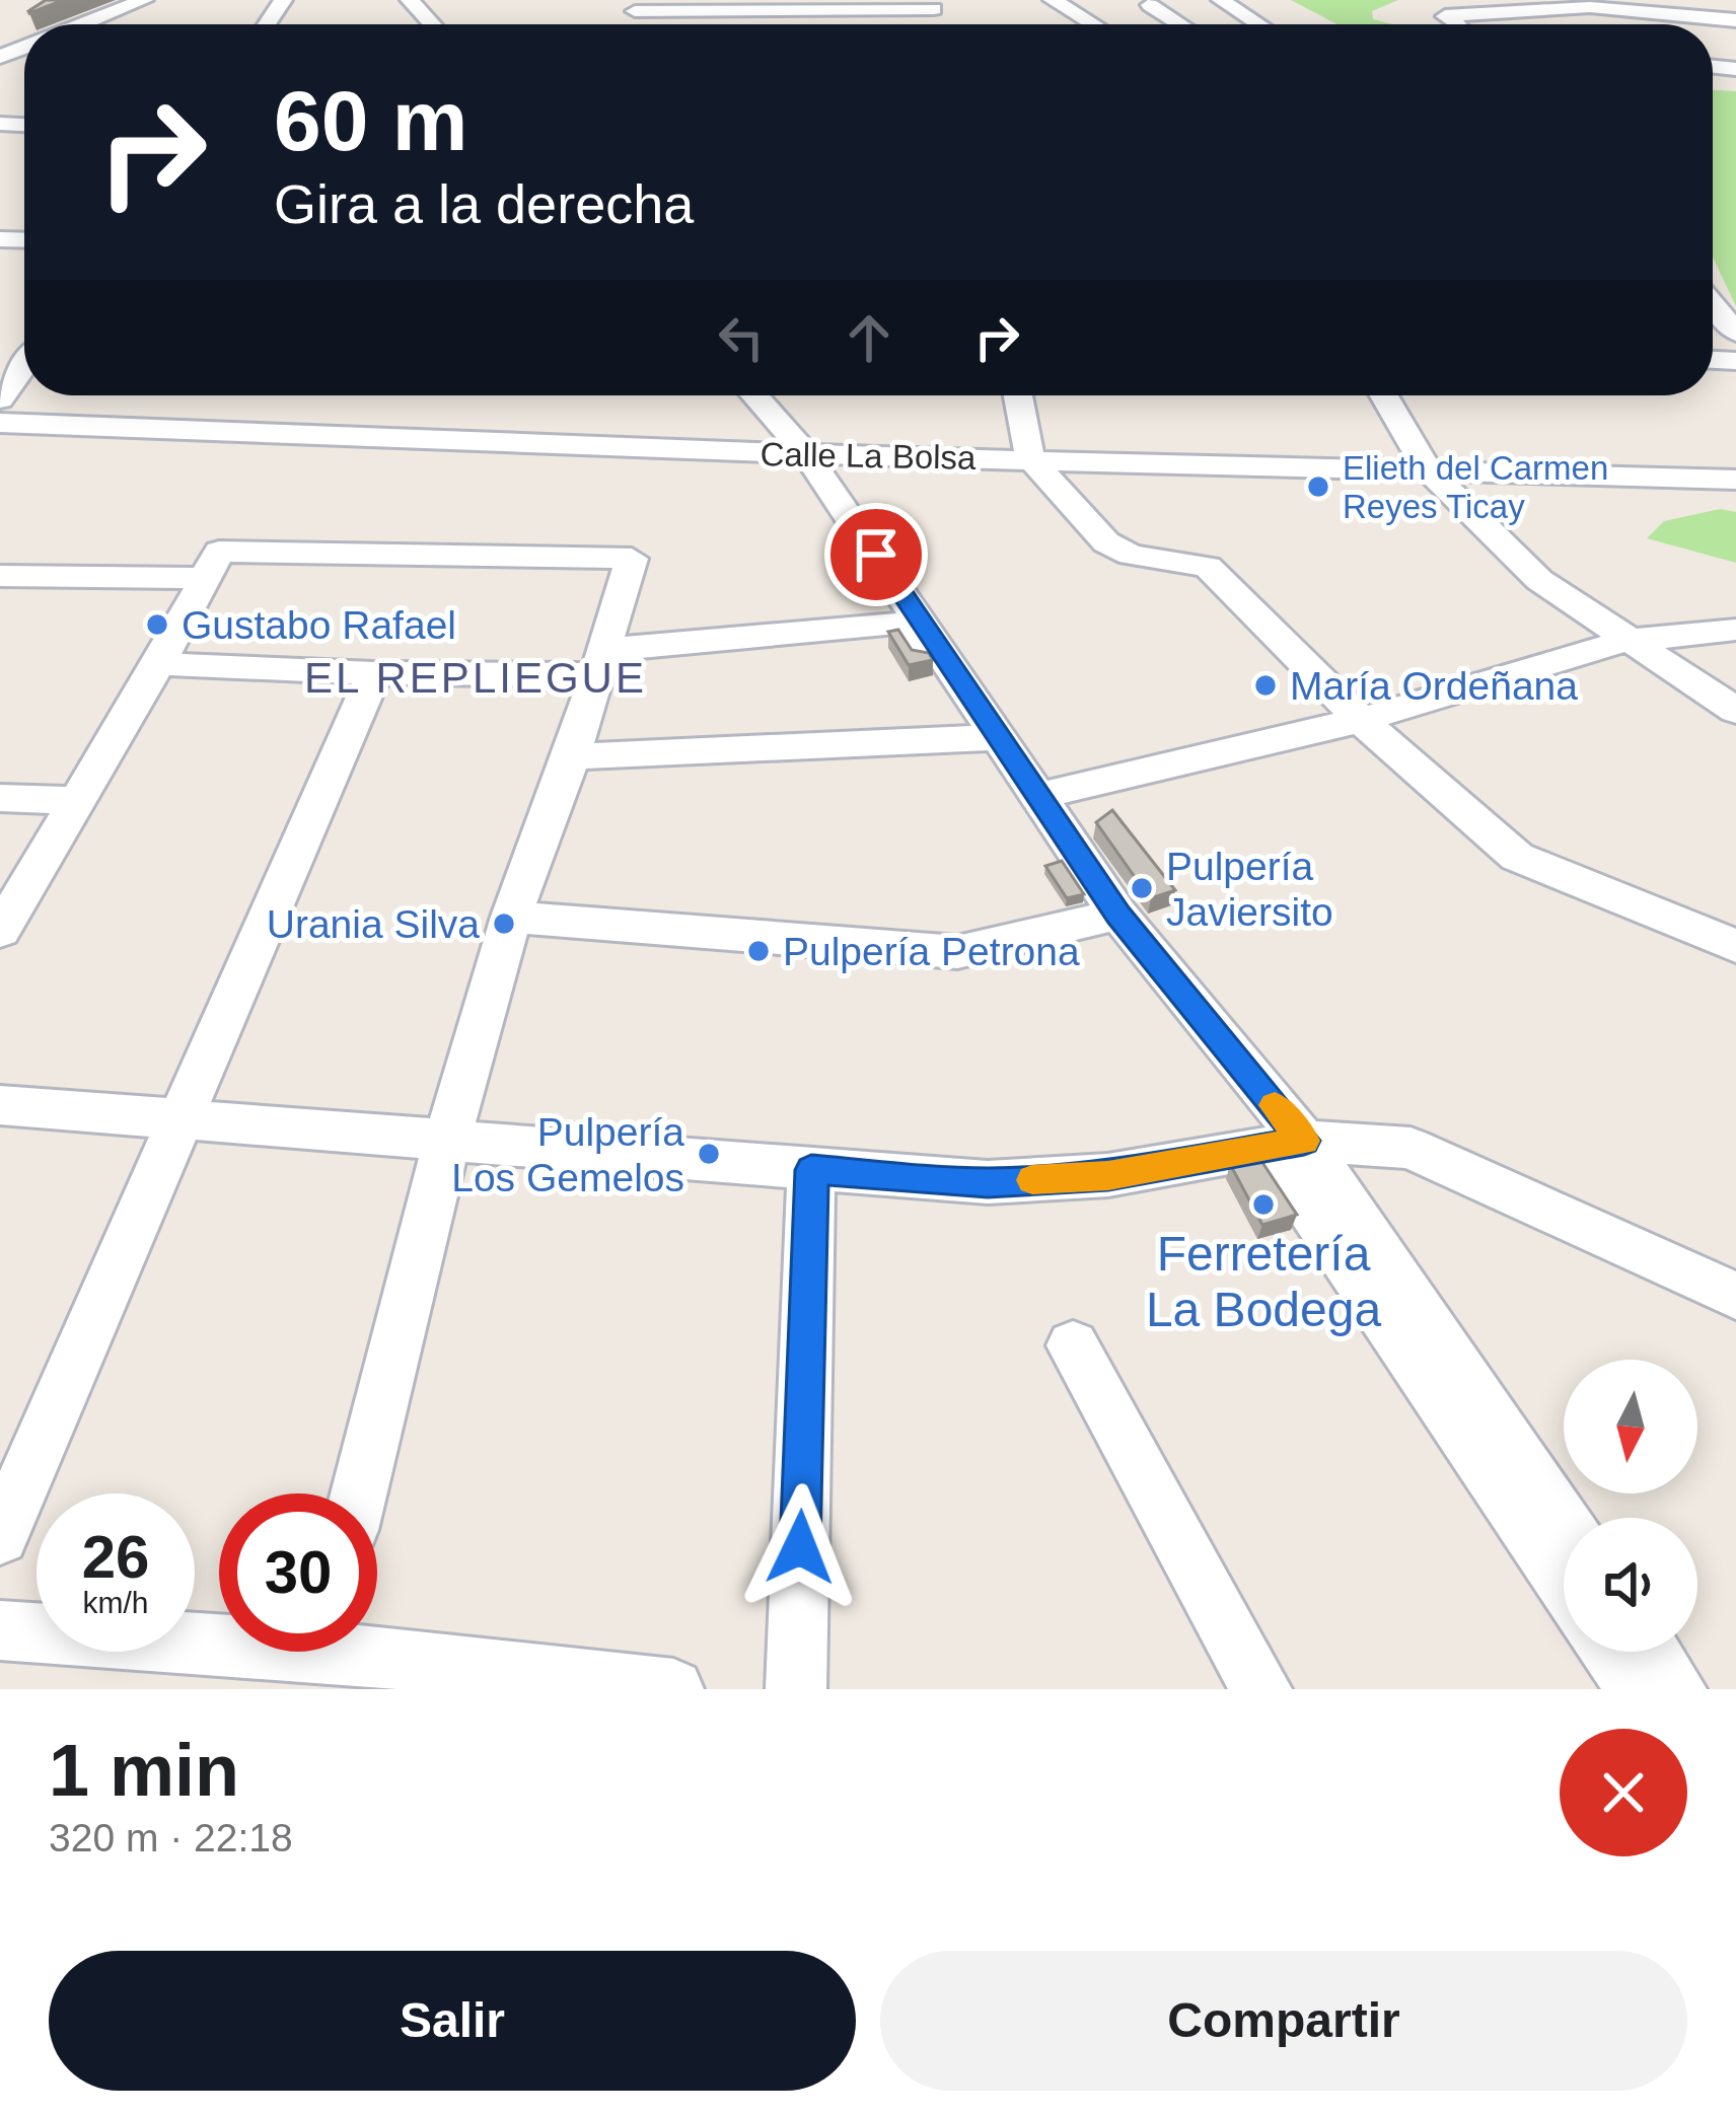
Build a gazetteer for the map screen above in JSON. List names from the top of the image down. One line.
{"streets":{"street":["Calle La Bolsa"]},"districts":["EL REPLIEGUE"],"places":["Elieth del Carmen Reyes Ticay","Gustabo Rafael","María Ordeñana","Pulpería Javiersito","Urania Silva","Pulpería Petrona","Pulpería Los Gemelos","Ferretería La Bodega"],"north":"bottom","page":{"turn":["60 m","Gira a la derecha"],"speed":"26 km/h","limit":"30","heading":["1 min","320 m · 22:18"],"buttons":["Salir","Compartir"]}}
